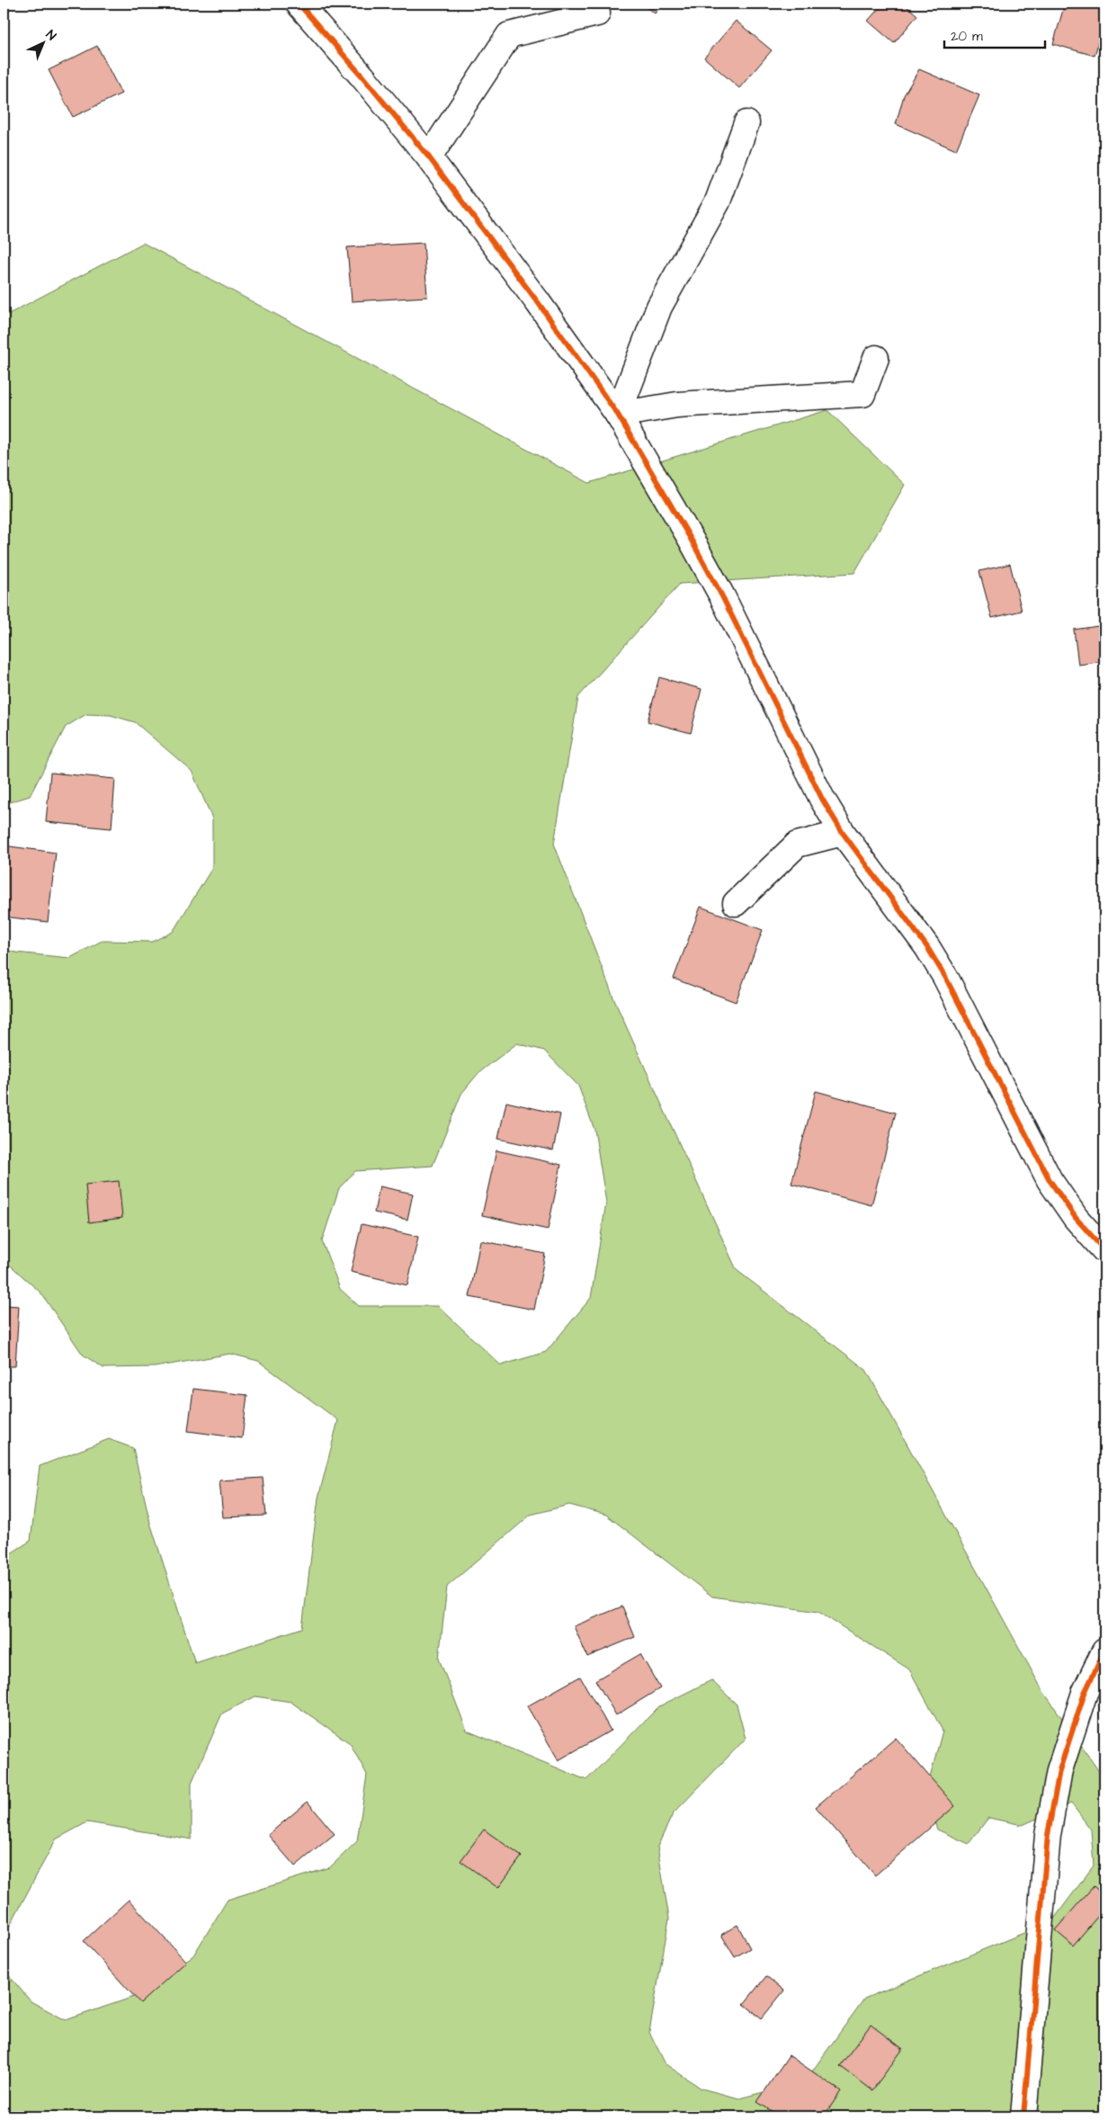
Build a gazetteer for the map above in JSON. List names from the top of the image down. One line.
{"scale_bar":"20 m","north":"top right"}
